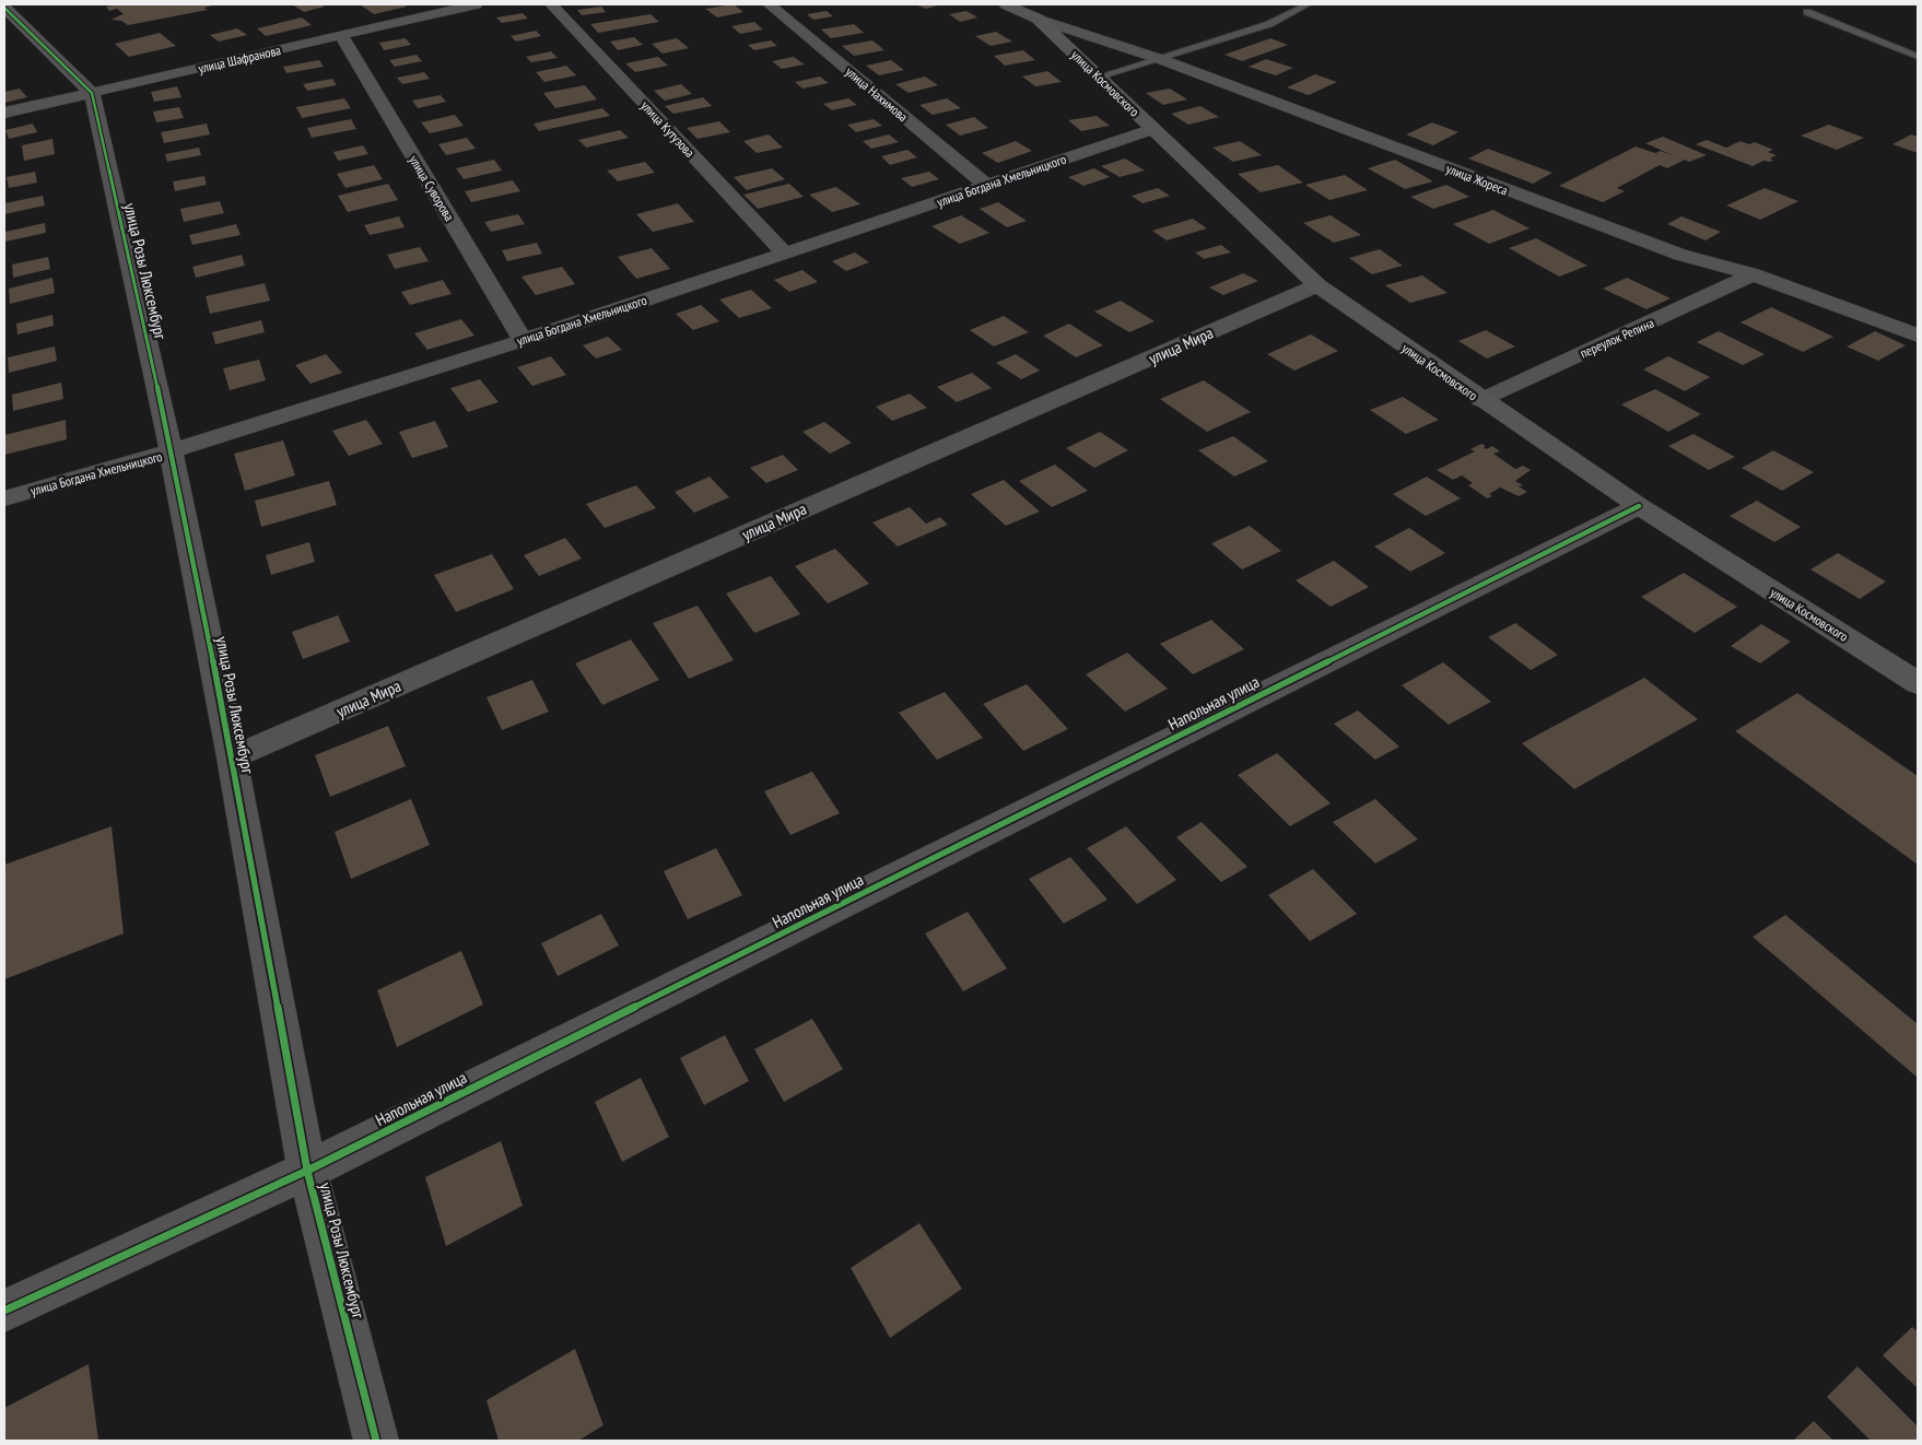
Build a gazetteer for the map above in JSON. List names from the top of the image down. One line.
{"streets":{"main road":["улица Космовского"],"street":["улица Шафранова","улица Нахимова","улица Кутузова","улица Жореса","улица Богдана Хмельницкого","улица Суворова","улица Розы Люксембург","переулок Репина","улица Мира","Напольная улица"]},"crossings":[["улица Шафранова","улица Суворова"],["улица Шафранова","улица Розы Люксембург"],["улица Космовского","улица Жореса"],["улица Космовского","улица Богдана Хмельницкого"],["улица Космовского","переулок Репина"],["улица Космовского","улица Мира"],["улица Космовского","Напольная улица"],["улица Нахимова","улица Богдана Хмельницкого"],["улица Кутузова","улица Богдана Хмельницкого"],["улица Жореса","переулок Репина"],["улица Богдана Хмельницкого","улица Суворова"],["улица Богдана Хмельницкого","улица Розы Люксембург"],["улица Розы Люксембург","улица Мира"],["улица Розы Люксембург","Напольная улица"]]}
